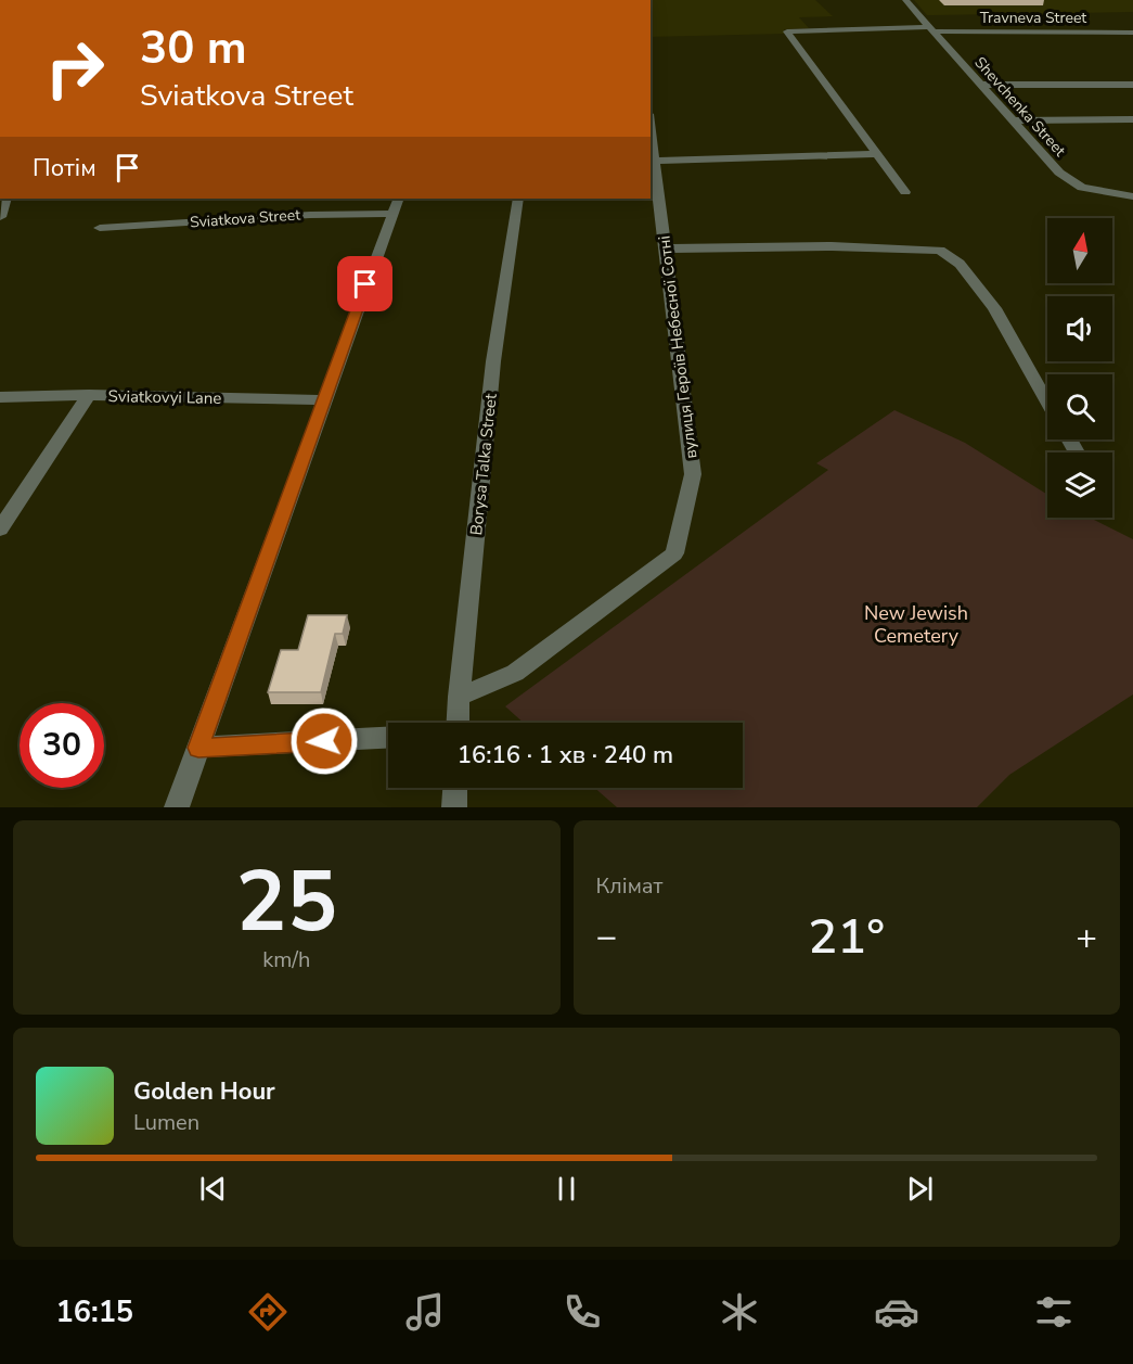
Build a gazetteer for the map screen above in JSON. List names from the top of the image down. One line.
{"streets":{"street":["Travneva Street","Shevchenka Street","Sviatkova Street","вулиця Героїв Небесної Сотні","Sviatkovyi Lane","Borysa Talka Street"]},"crossings":[["Travneva Street","Shevchenka Street"],["Sviatkova Street","Sviatkovyi Lane"],["вулиця Героїв Небесної Сотні","Borysa Talka Street"]],"parks":["New Jewish Cemetery"],"north":"top","page":{"turn":["30 m","Sviatkova Street"],"then":"Потім","limit":"30","trip":"16:16 · 1 хв · 240 m","tile":[["25","km/h"],"Клімат"],"heat":["−","21°","+"],"song":["Golden Hour","Lumen"],"tabs":"16:15"}}
